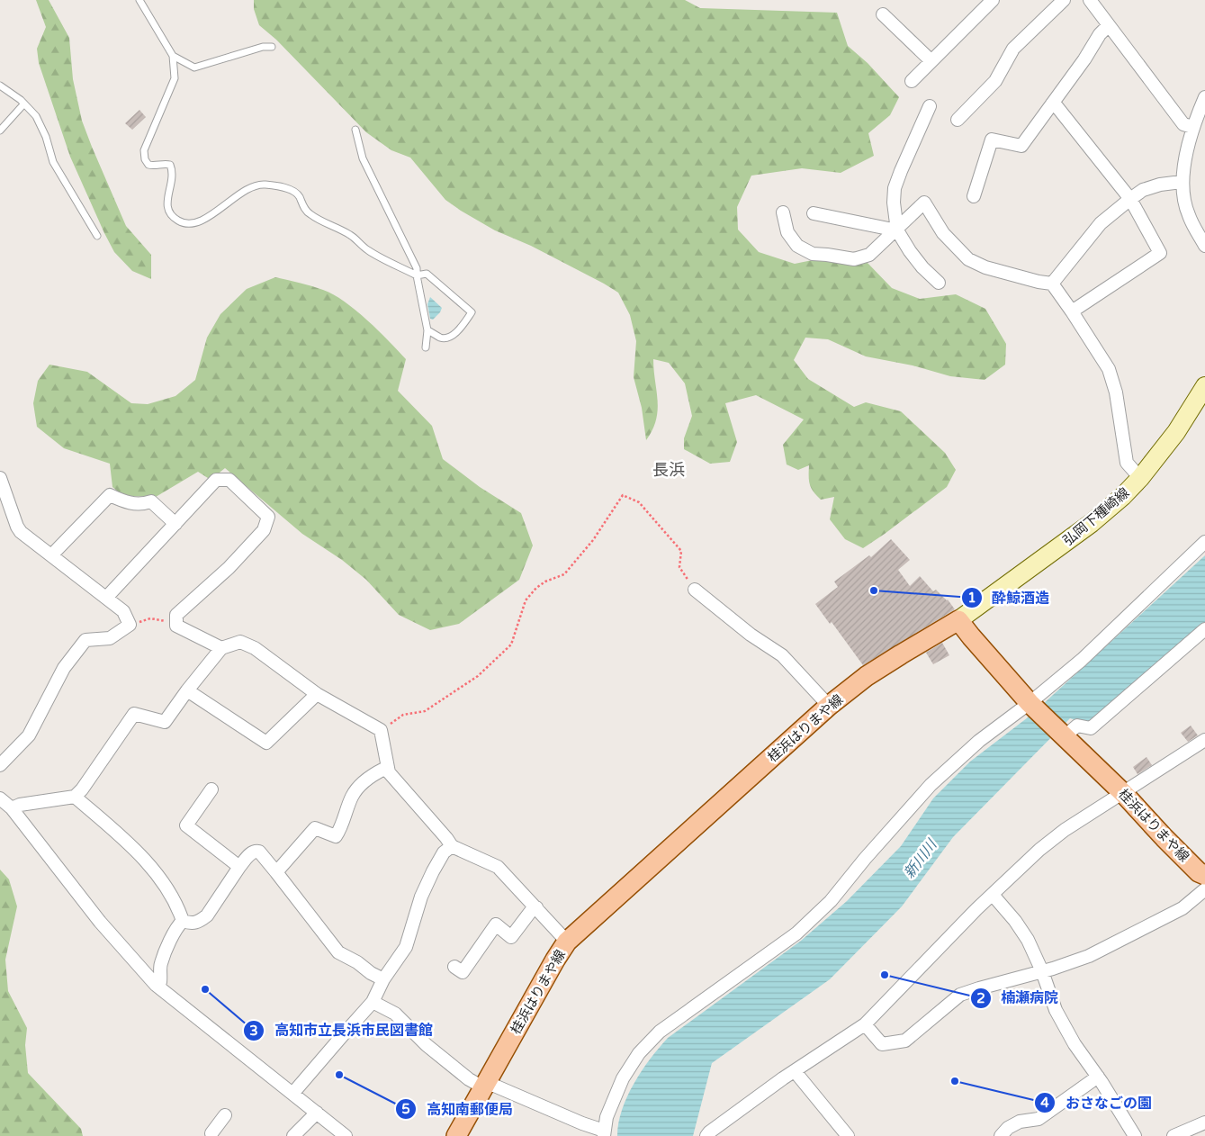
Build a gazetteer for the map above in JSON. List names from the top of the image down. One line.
{"streets":{"main road":["弘岡下種崎線","桂浜はりまや線"]},"crossings":[["弘岡下種崎線","桂浜はりまや線"]],"districts":["長浜"],"water":["新川川"],"places":["酔鯨酒造","楠瀬病院","高知市立長浜市民図書館","高知南郵便局","おさなごの園"]}
